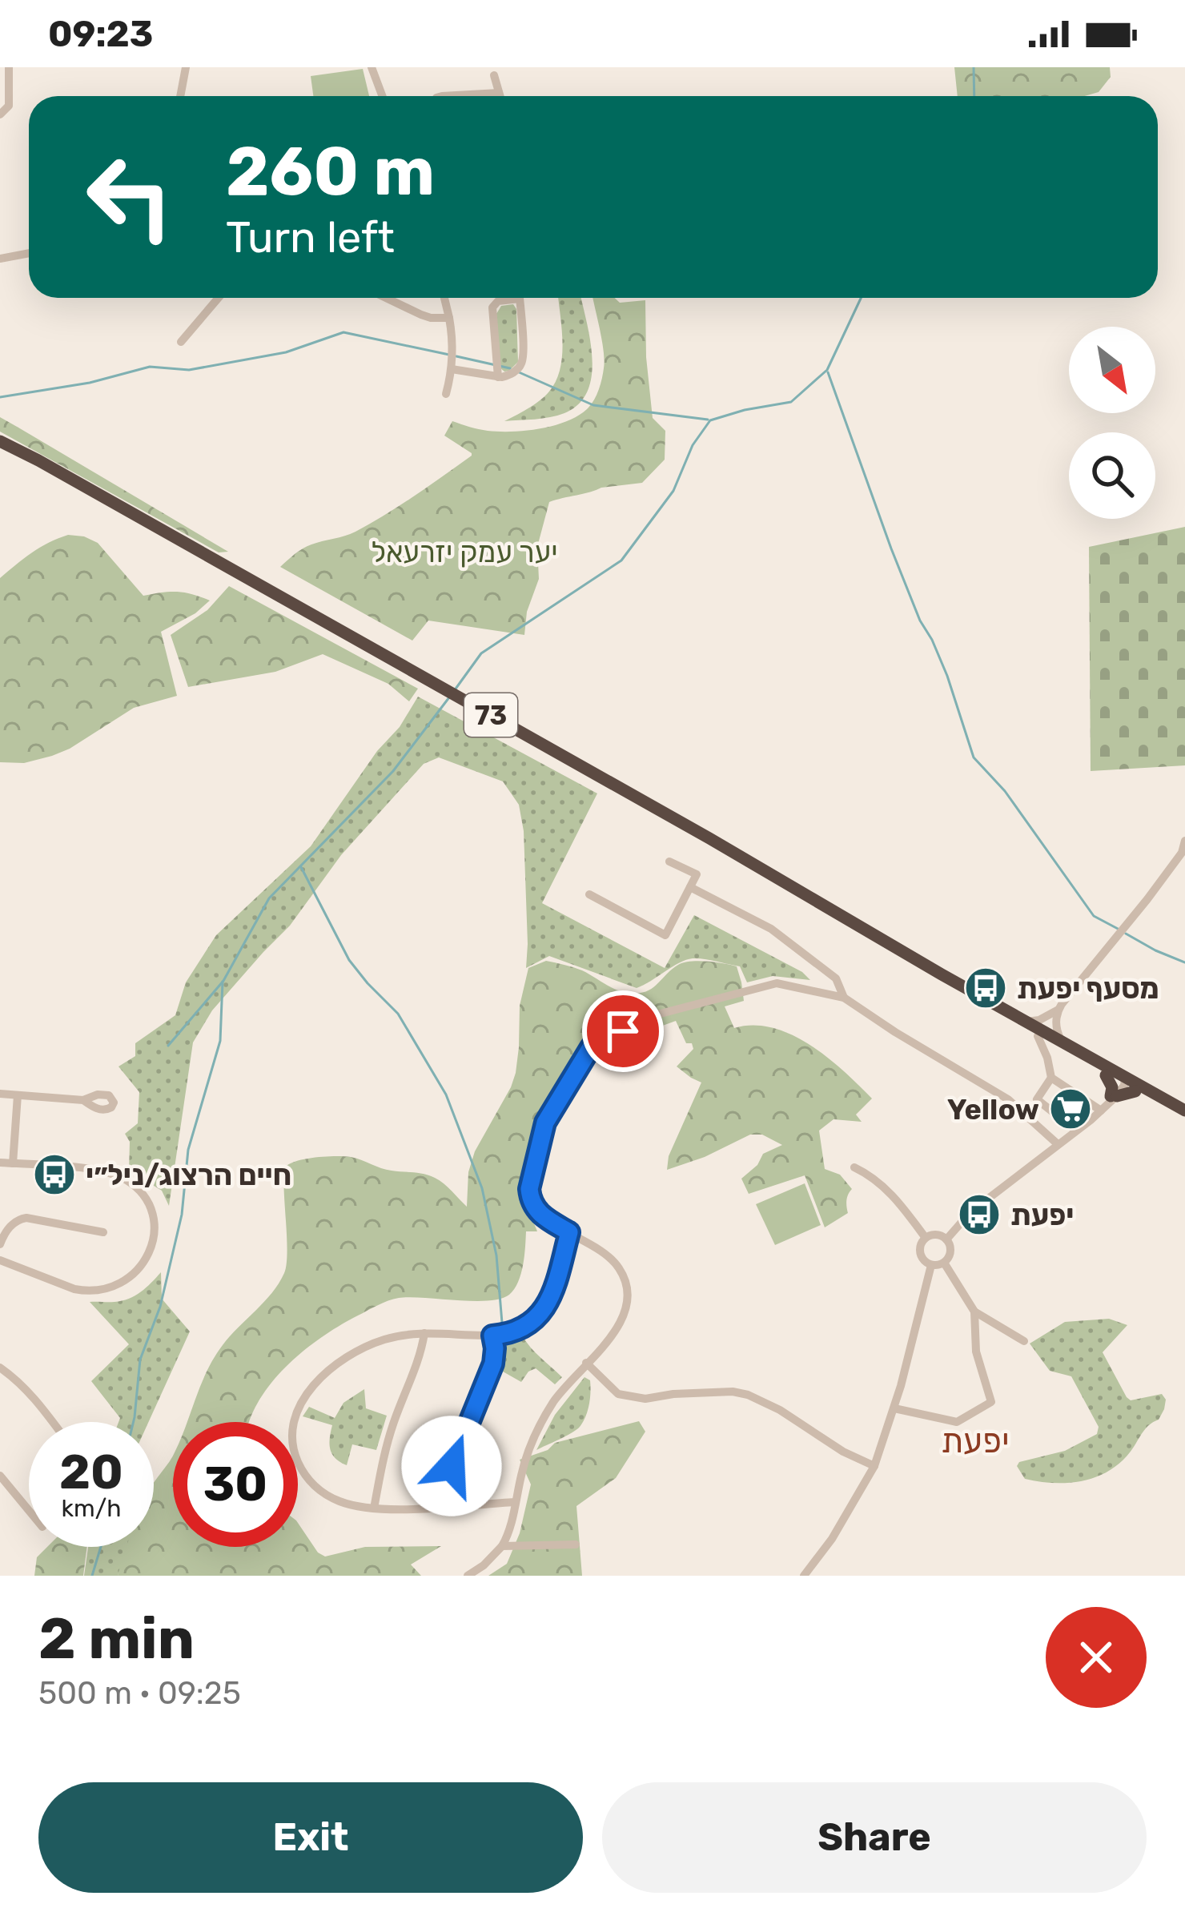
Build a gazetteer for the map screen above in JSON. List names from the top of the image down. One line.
{"streets":{"highway":["73"]},"districts":["יפעת"],"parks":["יער עמק יזרעאל"],"places":{"bus stop":["מסעף יפעת","חיים הרצוג/ניל״י","יפעת"],"supermarket":["Yellow"]},"north":"bottom right","page":{"status":"09:23","turn":["260 m","Turn left"],"speed":"20 km/h","limit":"30","heading":["2 min","500 m · 09:25"],"buttons":["Exit","Share"]}}
